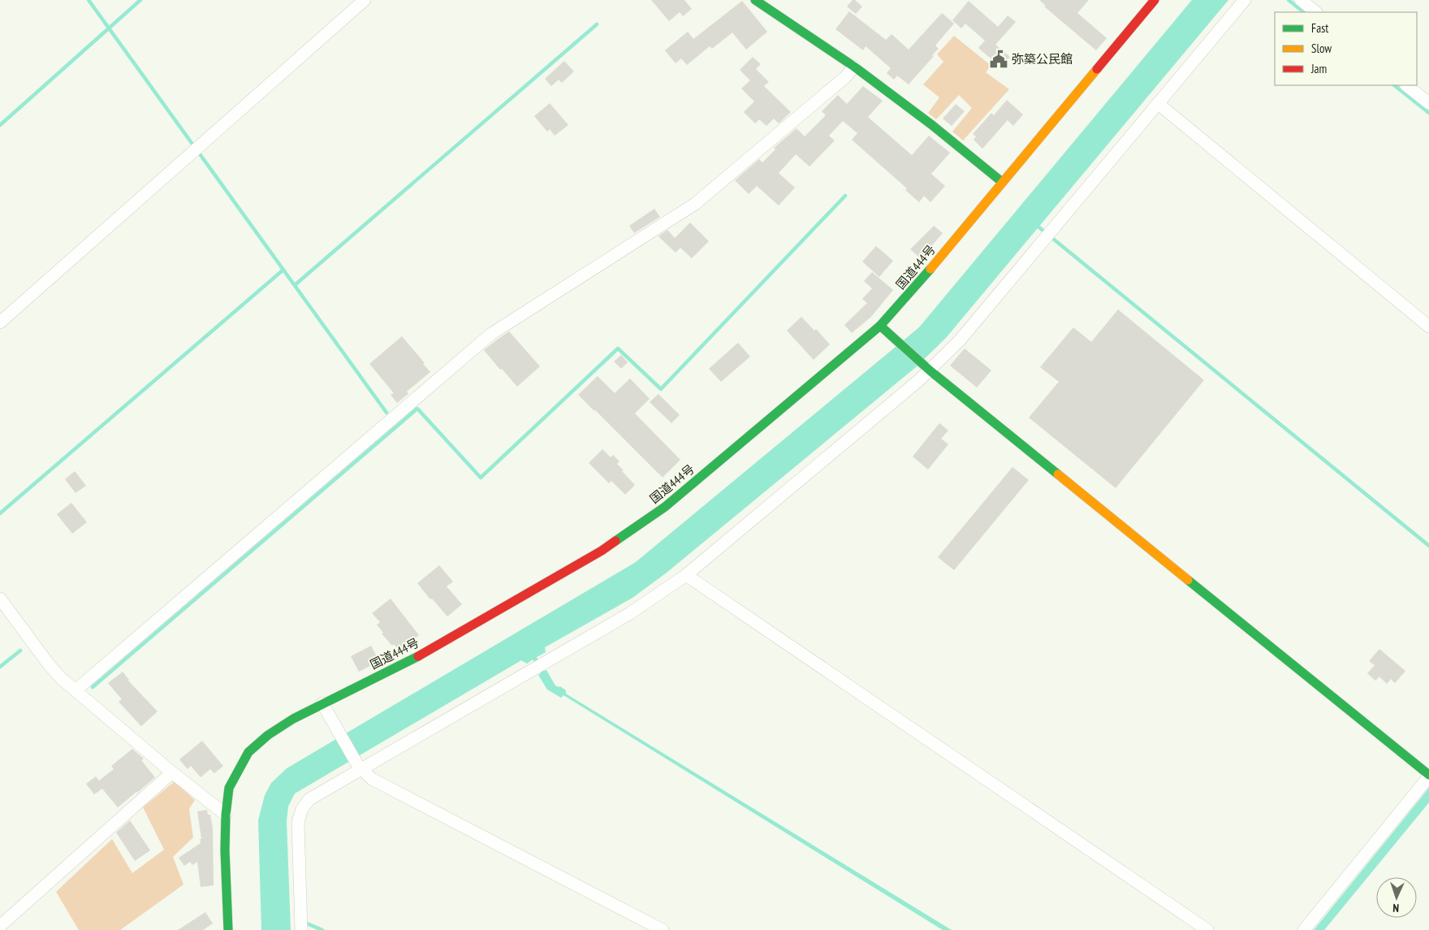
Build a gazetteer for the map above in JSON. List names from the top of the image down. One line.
{"streets":{"main road":["国道444号"]},"places":{"public building":["弥築公民館"]},"legend":["Fast","Slow","Jam"],"north":"bottom"}
